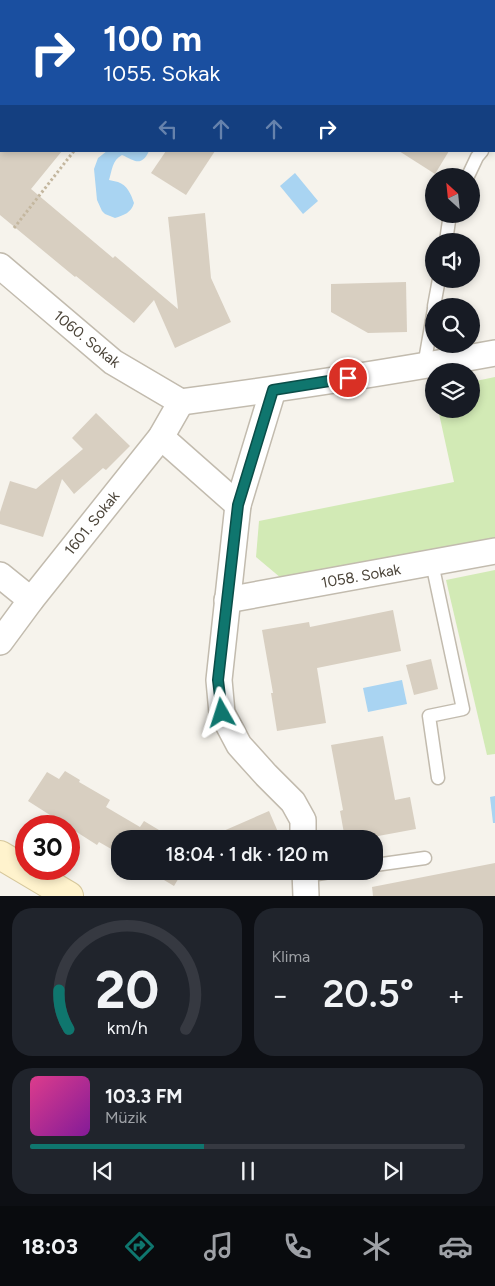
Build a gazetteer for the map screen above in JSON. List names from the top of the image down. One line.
{"streets":{"street":["1060. Sokak","1601. Sokak","1058. Sokak"]},"crossings":[["1060. Sokak","1601. Sokak"]],"north":"top left","page":{"turn":["100 m","1055. Sokak"],"limit":"30","trip":"18:04 · 1 dk · 120 m","tile":"Klima","heat":["−","20.5°","+"],"song":["103.3 FM","Müzik"],"tabs":"18:03","gauge":["20","km/h"]}}
